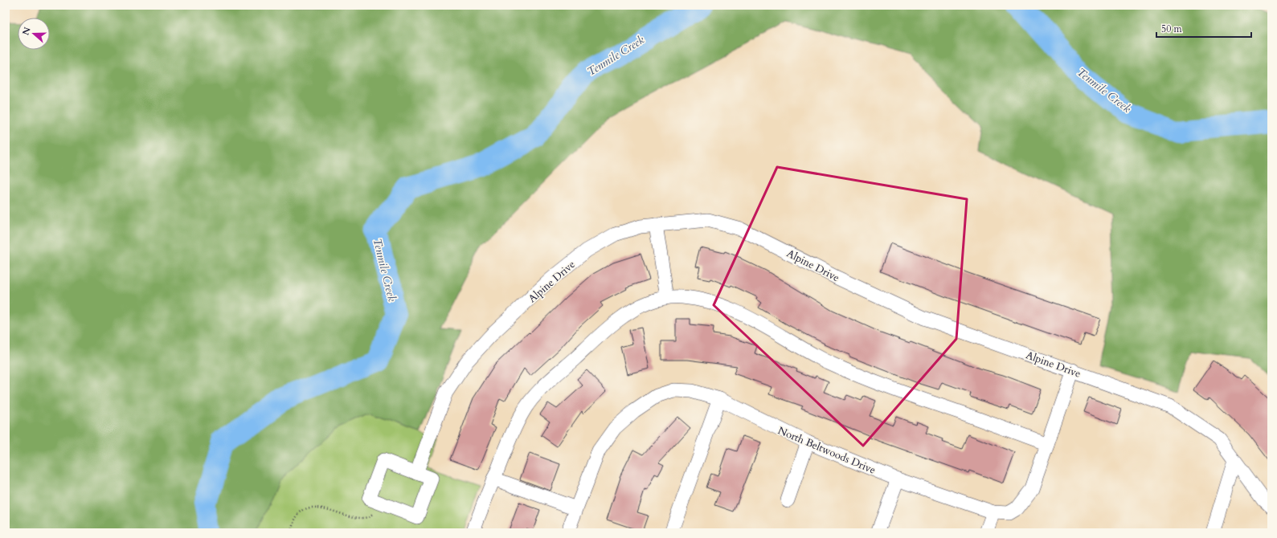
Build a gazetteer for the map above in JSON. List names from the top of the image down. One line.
{"streets":{"street":["Alpine Drive","North Beltwoods Drive"]},"crossings":[["Alpine Drive","North Beltwoods Drive"]],"water":["Tenmile Creek"],"scale_bar":"50 m","north":"left"}
